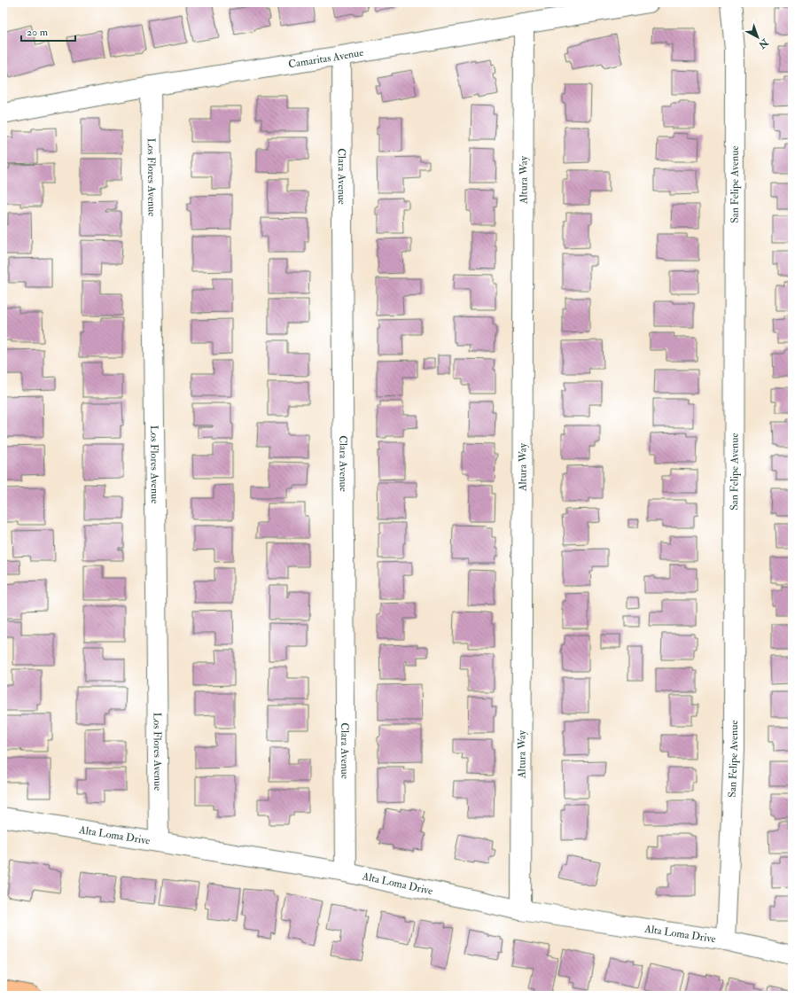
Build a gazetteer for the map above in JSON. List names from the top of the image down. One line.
{"streets":{"street":["Camaritas Avenue","Clara Avenue","Los Flores Avenue","Altura Way","San Felipe Avenue","Alta Loma Drive"]},"crossings":[["Camaritas Avenue","Clara Avenue"],["Camaritas Avenue","Los Flores Avenue"],["Camaritas Avenue","Altura Way"],["Clara Avenue","Alta Loma Drive"],["Los Flores Avenue","Alta Loma Drive"],["Altura Way","Alta Loma Drive"],["San Felipe Avenue","Alta Loma Drive"]],"scale_bar":"20 m","north":"bottom right"}
